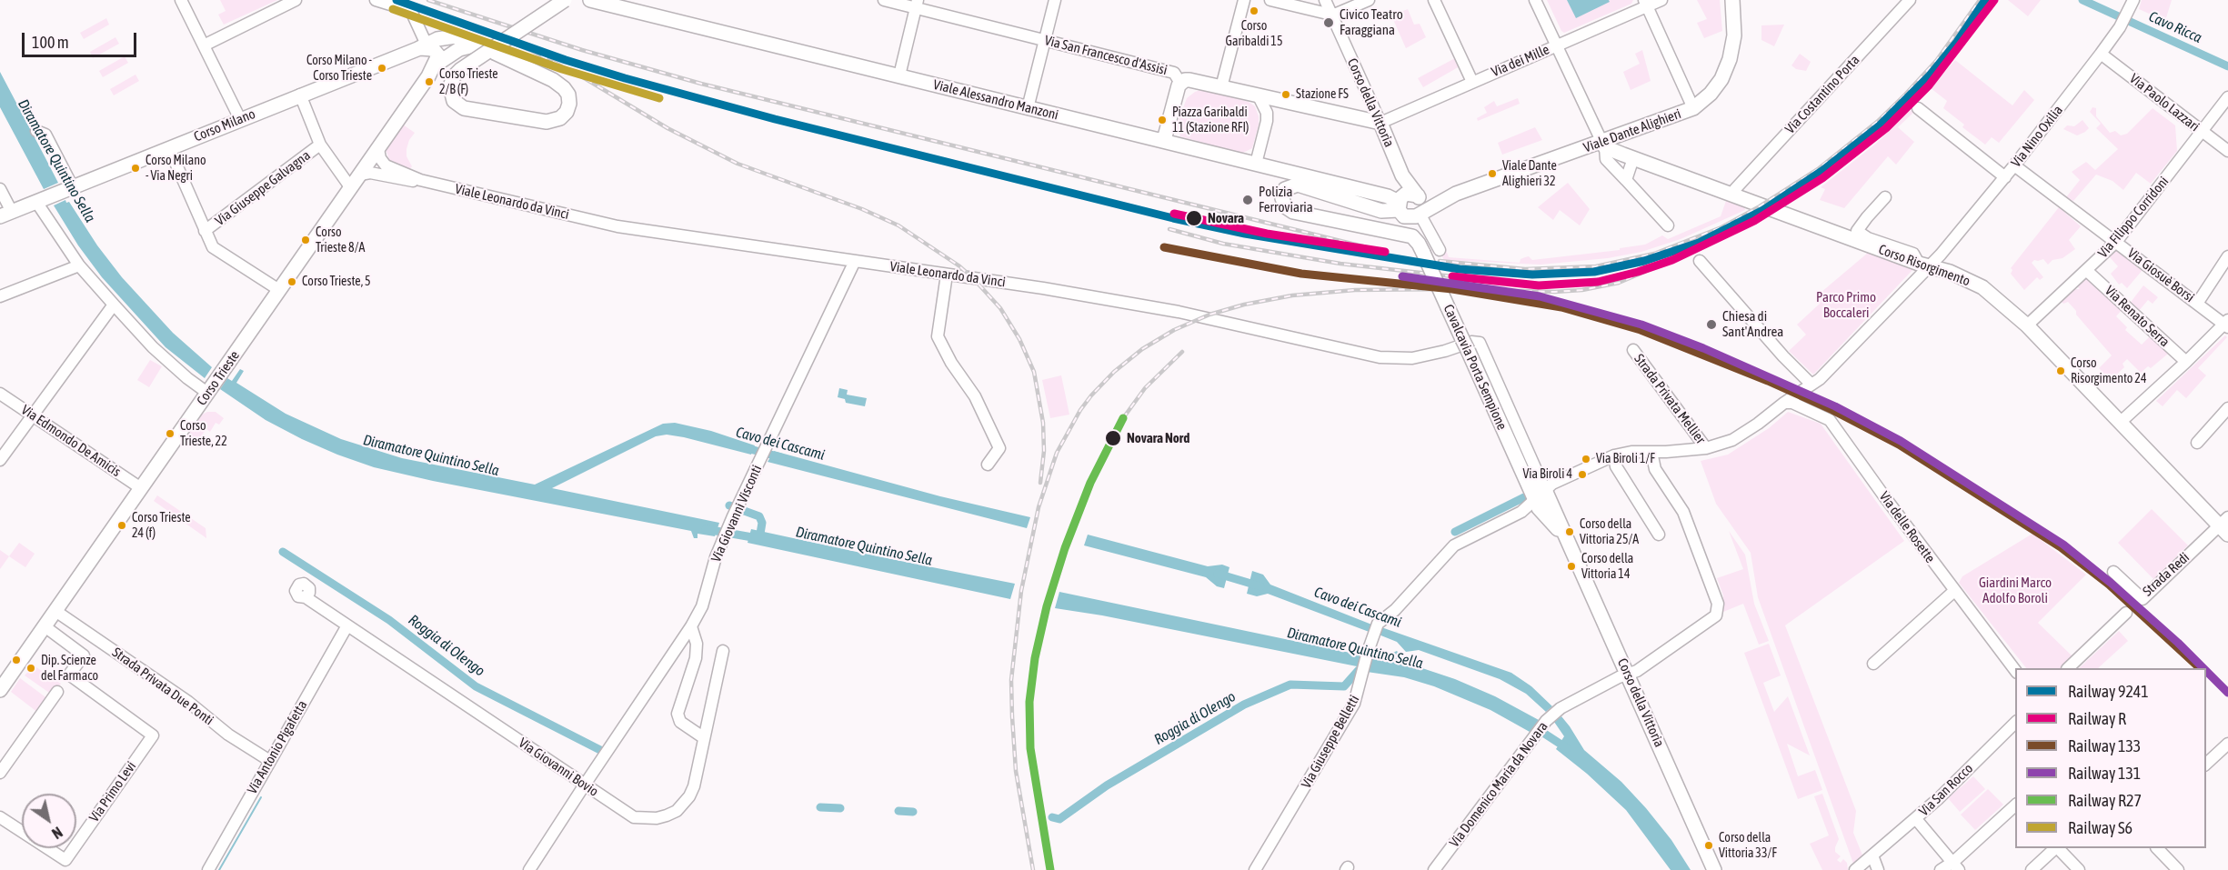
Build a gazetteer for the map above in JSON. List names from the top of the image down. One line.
{"streets":{"main road":["Via San Francesco d'Assisi","Viale Alessandro Manzoni","Corso della Vittoria","Corso Milano","Viale Dante Alighieri","Corso Risorgimento","Cavalcavia Porta Sempione","Corso Trieste"],"street":["Via dei Mille","Via Costantino Porta","Via Paolo Lazzari","Via Nino Oxilia","Via Giuseppe Galvagna","Viale Leonardo da Vinci","Via Filippo Corridoni","Via Giosuè Borsi","Via Renato Serra","Strada Privata Mellier","Via Edmondo De Amicis","Via Giovanni Visconti","Via delle Rosette","Strada Redi","Strada Privata Due Ponti","Via Giuseppe Belletti","Via Antonio Pigafetta","Via Giovanni Bovio","Via Domenico Maria da Novara","Via San Rocco","Via Primo Levi"]},"crossings":[["Via San Francesco d'Assisi","Via dei Mille"],["Via San Francesco d'Assisi","Corso della Vittoria"],["Via dei Mille","Corso della Vittoria"],["Viale Alessandro Manzoni","Corso della Vittoria"],["Viale Alessandro Manzoni","Cavalcavia Porta Sempione"],["Corso della Vittoria","Viale Leonardo da Vinci"],["Corso della Vittoria","Cavalcavia Porta Sempione"],["Corso della Vittoria","Via Giuseppe Belletti"],["Corso della Vittoria","Via Domenico Maria da Novara"],["Via Paolo Lazzari","Via Nino Oxilia"],["Via Paolo Lazzari","Via Filippo Corridoni"],["Viale Dante Alighieri","Corso Risorgimento"],["Via Nino Oxilia","Corso Risorgimento"],["Via Nino Oxilia","Via Giosuè Borsi"],["Via Nino Oxilia","Via delle Rosette"],["Via Nino Oxilia","Via Giuseppe Belletti"],["Viale Leonardo da Vinci","Corso Trieste"],["Viale Leonardo da Vinci","Via Giovanni Visconti"],["Via Filippo Corridoni","Corso Risorgimento"],["Via Filippo Corridoni","Via Giosuè Borsi"],["Via Filippo Corridoni","Via Renato Serra"],["Corso Risorgimento","Strada Redi"],["Cavalcavia Porta Sempione","Via Giuseppe Belletti"],["Corso Trieste","Via Edmondo De Amicis"],["Corso Trieste","Strada Privata Due Ponti"],["Corso Trieste","Via Primo Levi"],["Strada Privata Mellier","Via Giuseppe Belletti"],["Via Giovanni Visconti","Via Giovanni Bovio"],["Via delle Rosette","Via Giuseppe Belletti"],["Strada Privata Due Ponti","Via Antonio Pigafetta"],["Via Giuseppe Belletti","Via Domenico Maria da Novara"],["Via Antonio Pigafetta","Via Giovanni Bovio"]],"water":["Cavo Ricca","Diramatore Quintino Sella","Cavo dei Cascami","Roggia di Olengo"],"parks":["Parco Primo Boccaleri","Giardini Marco Adolfo Boroli"],"places":["Corso Garibaldi 15","Civico Teatro Faraggiana","Corso Milano - Corso Trieste","Corso Trieste 2/B (F)","Stazione FS","Piazza Garibaldi 11 (Stazione RFI)","Corso Milano - Via Negri","Viale Dante Alighieri 32","Polizia Ferroviaria","Novara","Corso Trieste 8/A","Corso Trieste, 5","Chiesa di Sant'Andrea","Corso Risorgimento 24","Corso Trieste, 22","Novara Nord","Via Biroli 1/F","Via Biroli 4","Corso Trieste 24 (f)","Corso della Vittoria 25/A","Corso della Vittoria 14","Dip. Scienze del Farmaco","Corso della Vittoria 33/F"],"lines":["rail line 9241","rail line R","rail line S6","rail line 133","rail line 131","rail line R27"],"legend":["Railway 9241","Railway R","Railway 133","Railway 131","Railway R27","Railway S6"],"scale_bar":"100 m","north":"bottom right"}
